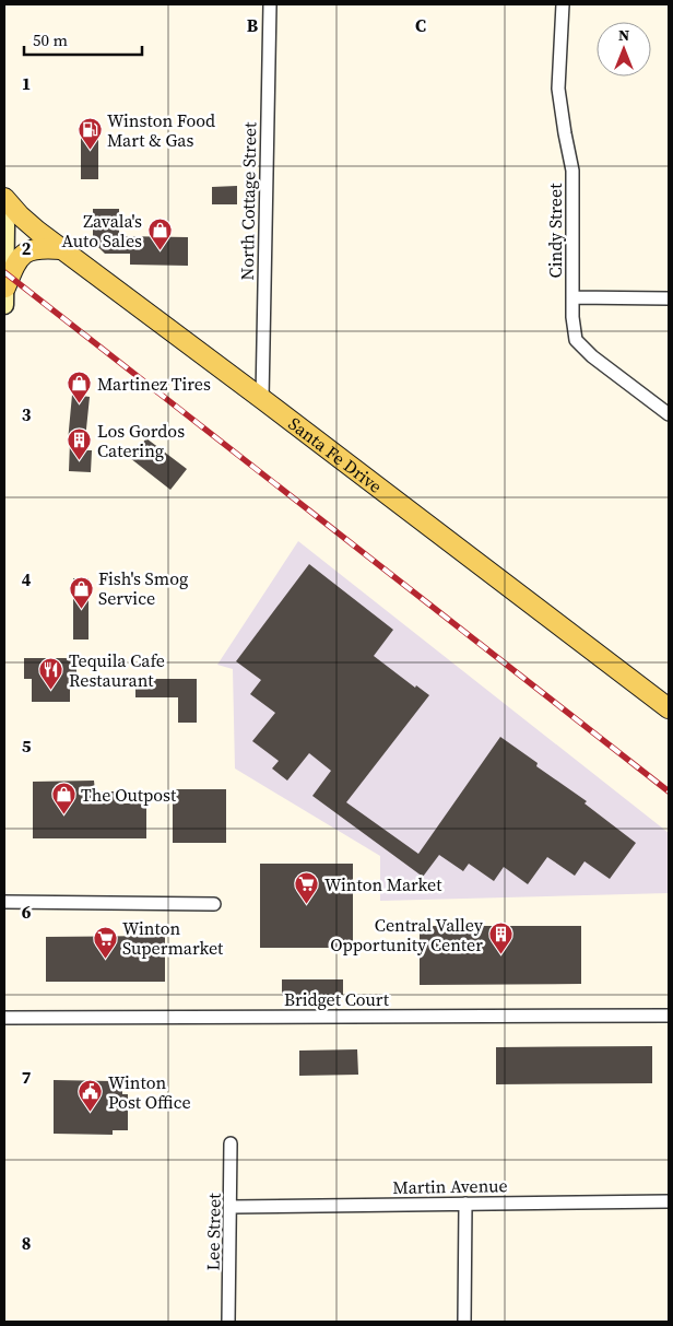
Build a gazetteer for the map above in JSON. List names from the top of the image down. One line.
{"streets":{"main road":["Santa Fe Drive"],"street":["North Cottage Street","Cindy Street","Bridget Court","Martin Avenue","Lee Street"]},"crossings":[["North Cottage Street","Santa Fe Drive"],["Martin Avenue","Lee Street"]],"places":{"fuel station":["Winston Food Mart & Gas"],"shop":["Zavala's Auto Sales","Martinez Tires","Fish's Smog Service","The Outpost"],"building":["Los Gordos Catering","Central Valley Opportunity Center"],"restaurant":["Tequila Cafe Restaurant"],"supermarket":["Winton Market","Winton Supermarket"],"public building":["Winton Post Office"]},"scale_bar":"50 m","north":"top","grid":{"columns":["B","C"],"rows":["1","2","3","4","5","6","7","8"]}}
